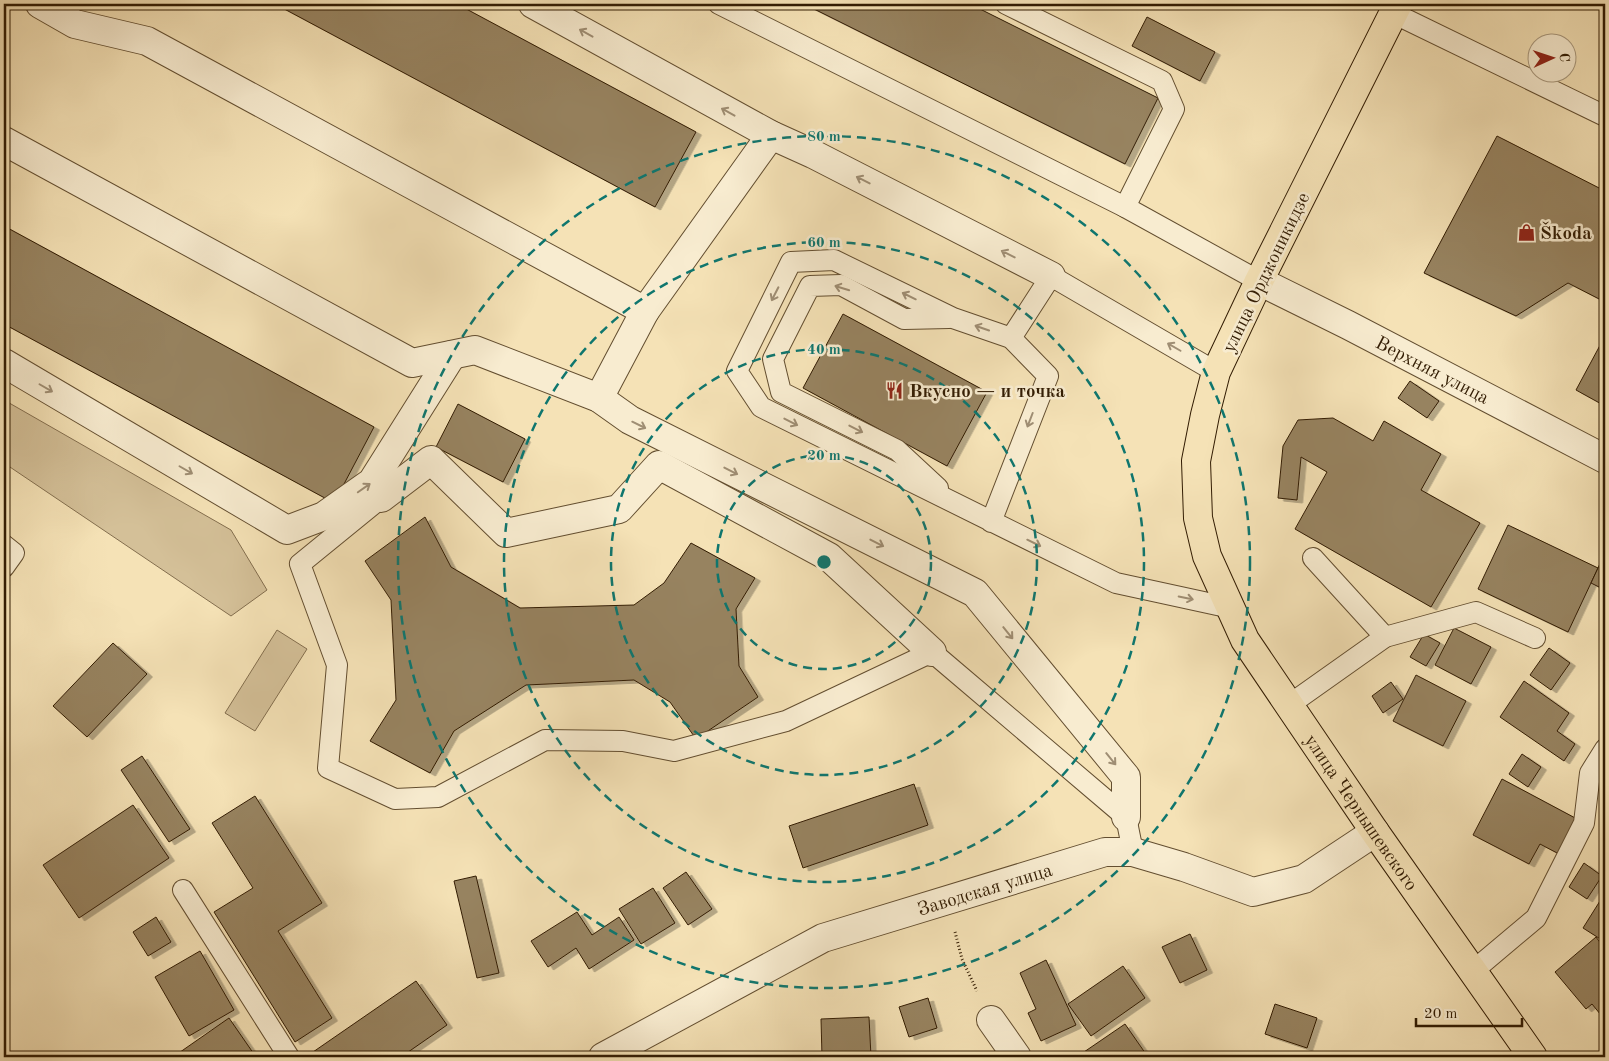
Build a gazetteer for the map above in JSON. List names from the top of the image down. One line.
{"streets":{"main road":["улица Орджоникидзе","улица Чернышевского"],"street":["Верхняя улица","Заводская улица"]},"crossings":[["улица Орджоникидзе","Верхняя улица"],["улица Орджоникидзе","улица Чернышевского"],["улица Чернышевского","Заводская улица"]],"places":{"shop":["Škoda"],"restaurant":["Вкусно — и точка"]},"scale_bar":"20 m","north":"right","rings":["80 m","60 m","40 m","20 m"]}
